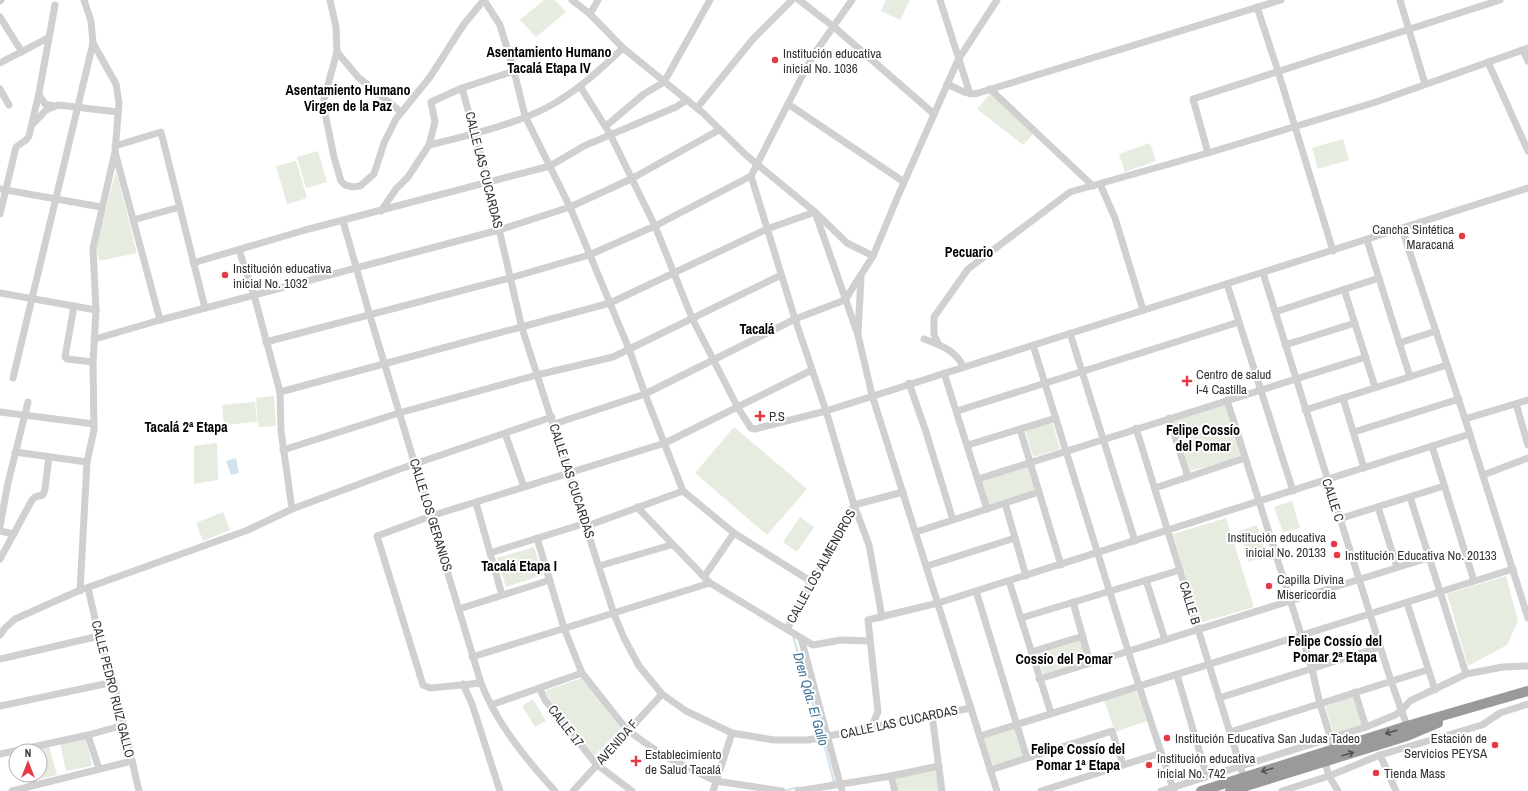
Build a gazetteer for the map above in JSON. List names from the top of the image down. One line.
{"streets":{"street":["CALLE LAS CUCARDAS","CALLE C","CALLE LOS GERANIOS","CALLE LOS ALMENDROS","CALLE B","CALLE PEDRO RUIZ GALLO","CALLE 17","AVENIDA F"]},"crossings":[["CALLE LAS CUCARDAS","AVENIDA F"],["CALLE 17","AVENIDA F"]],"districts":["Asentamiento Humano Tacalá Etapa IV","Asentamiento Humano Virgen de la Paz","Pecuario","Tacalá","Tacalá 2ª Etapa","Felipe Cossío del Pomar","Tacalá Etapa I","Felipe Cossío del Pomar 2ª Etapa","Cossío del Pomar","Felipe Cossío del Pomar 1ª Etapa"],"water":["Dren Qda. El Gallo"],"places":{"other":["Institución educativa inicial No. 1036","Cancha Sintética Maracaná","Institución educativa inicial No. 1032","Institución educativa inicial No. 20133","Institución Educativa No. 20133","Capilla Divina Misericordia","Institución Educativa San Judas Tadeo","Estación de Servicios PEYSA","Institución educativa inicial No. 742","Tienda Mass"],"health":["Centro de salud I-4 Castilla","P.S","Establecimiento de Salud Tacalá"]},"north":"top"}
